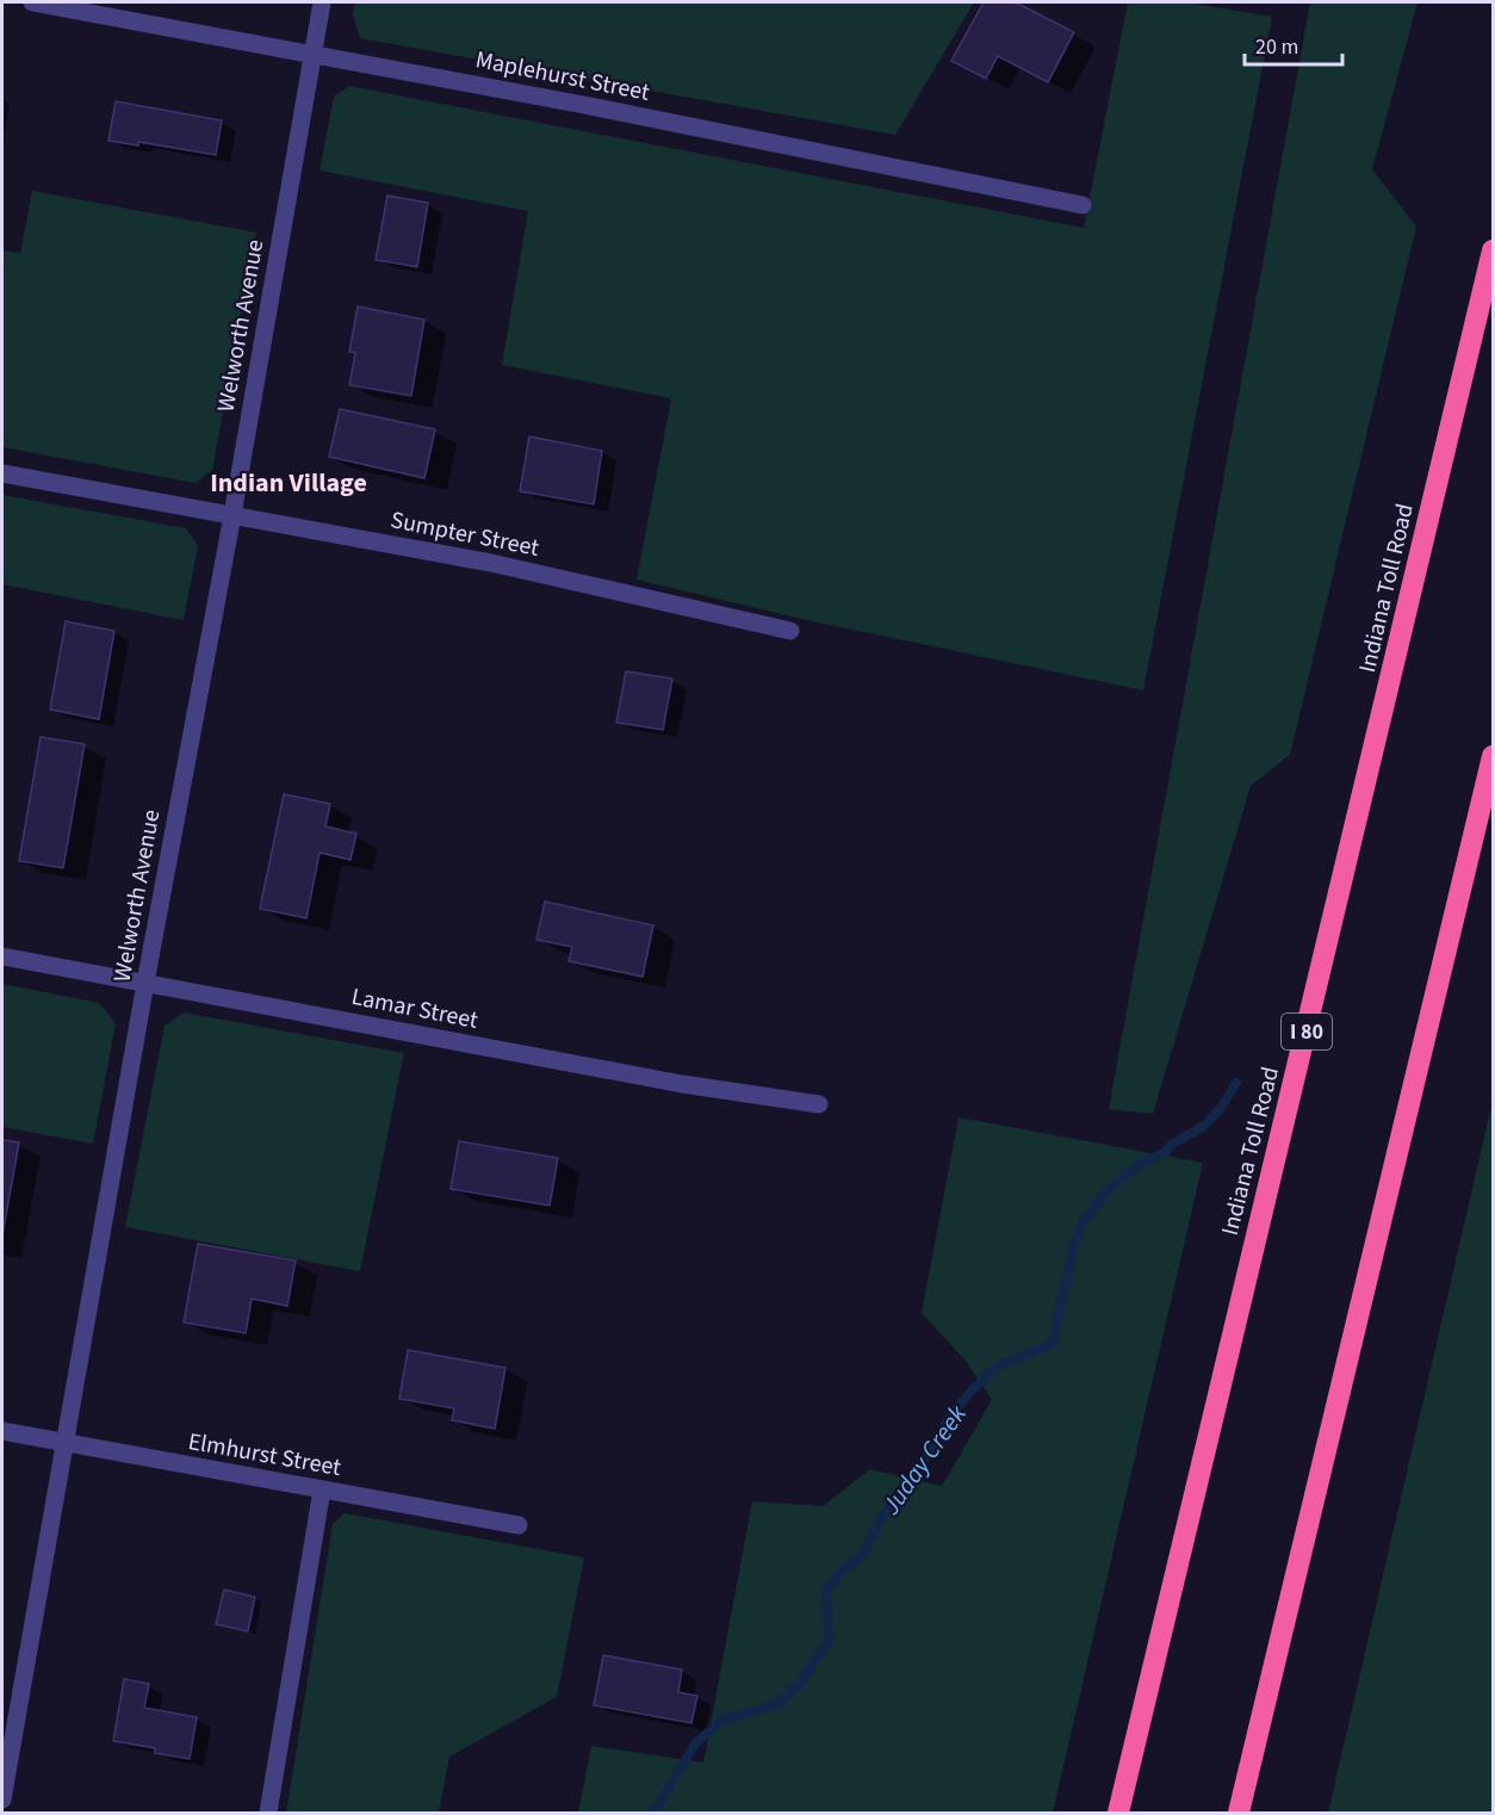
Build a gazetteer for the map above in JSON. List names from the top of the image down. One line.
{"streets":{"highway":["Indiana Toll Road","I 80"],"street":["Maplehurst Street","Welworth Avenue","Sumpter Street","Lamar Street","Elmhurst Street"]},"crossings":[["Maplehurst Street","Welworth Avenue"],["Welworth Avenue","Sumpter Street"],["Welworth Avenue","Lamar Street"],["Welworth Avenue","Elmhurst Street"]],"districts":["Indian Village"],"water":["Juday Creek"],"scale_bar":"20 m"}
